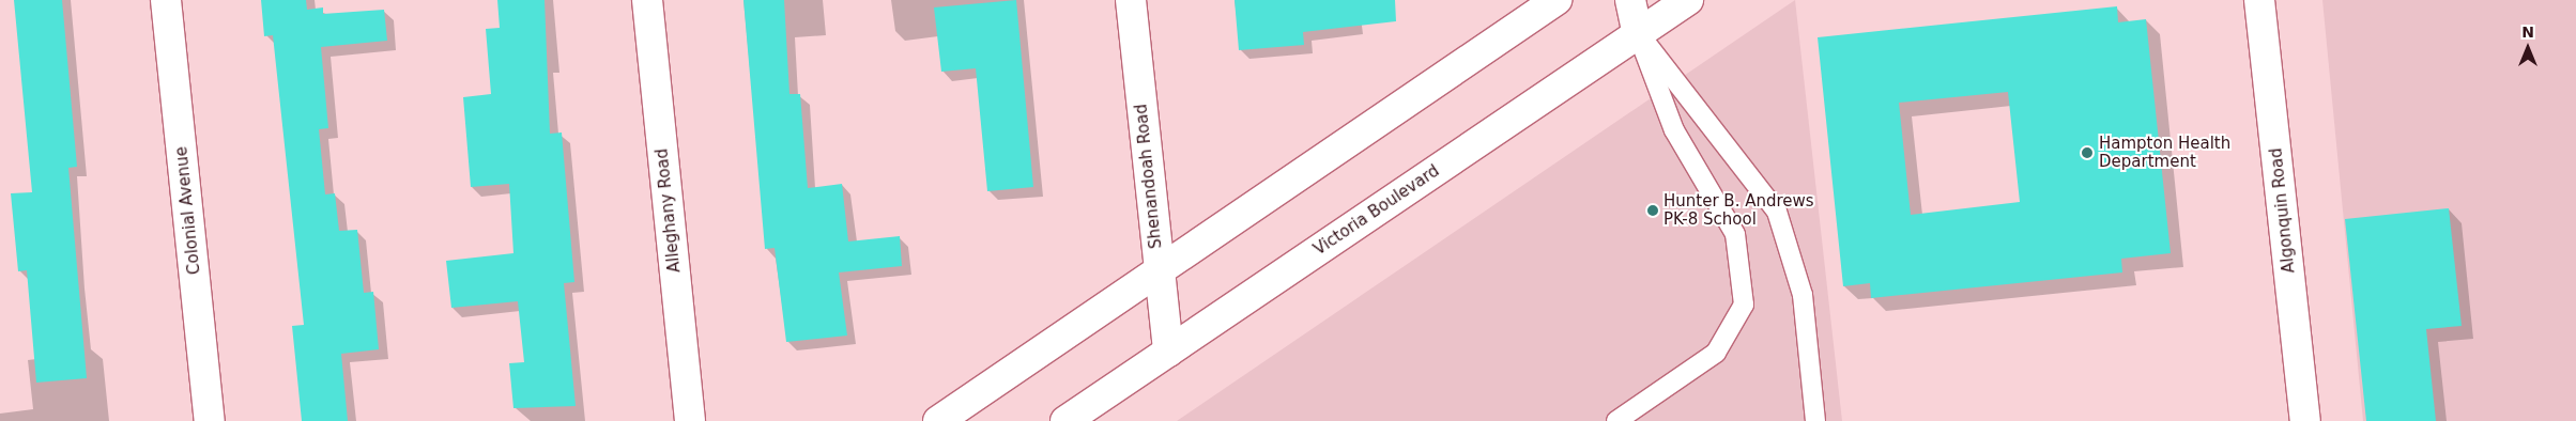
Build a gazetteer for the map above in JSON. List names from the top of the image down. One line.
{"streets":{"street":["Shenandoah Road","Colonial Avenue","Alleghany Road","Victoria Boulevard","Algonquin Road"]},"crossings":[["Shenandoah Road","Victoria Boulevard"]],"places":["Hampton Health Department","Hunter B. Andrews PK-8 School"],"north":"top"}
